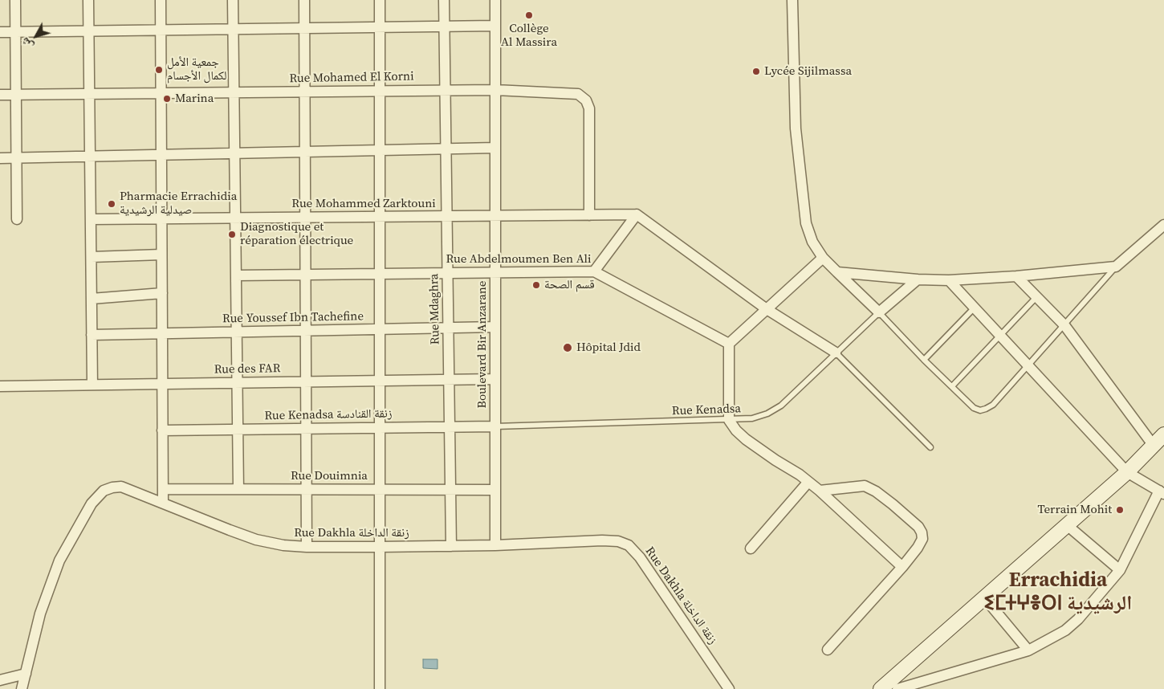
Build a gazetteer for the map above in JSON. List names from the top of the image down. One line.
{"streets":{"street":["Rue Mohamed El Korni","Rue Mohammed Zarktouni","Rue Abdelmoumen Ben Ali","Rue Mdaghra","Rue Youssef Ibn Tachefine","Boulevard Bir Anzarane","Rue des FAR","Rue Kenadsa زنقة القنادسة","Rue Douimnia","Rue Dakhla زنقة الداخلة"],"lane":["Rue Kenadsa"]},"crossings":[["Rue Mohamed El Korni","Rue Mohammed Zarktouni"],["Rue Mohamed El Korni","Rue Mdaghra"],["Rue Mohamed El Korni","Boulevard Bir Anzarane"],["Rue Mohammed Zarktouni","Rue Mdaghra"],["Rue Mohammed Zarktouni","Boulevard Bir Anzarane"],["Rue Abdelmoumen Ben Ali","Rue Mdaghra"],["Rue Abdelmoumen Ben Ali","Boulevard Bir Anzarane"],["Rue Mdaghra","Rue Youssef Ibn Tachefine"],["Rue Mdaghra","Rue des FAR"],["Rue Mdaghra","Rue Kenadsa زنقة القنادسة"],["Rue Mdaghra","Rue Douimnia"],["Rue Mdaghra","Rue Dakhla زنقة الداخلة"],["Rue Youssef Ibn Tachefine","Boulevard Bir Anzarane"],["Boulevard Bir Anzarane","Rue des FAR"],["Boulevard Bir Anzarane","Rue Kenadsa"],["Boulevard Bir Anzarane","Rue Kenadsa زنقة القنادسة"],["Boulevard Bir Anzarane","Rue Douimnia"],["Boulevard Bir Anzarane","Rue Dakhla زنقة الداخلة"],["Rue Kenadsa","Rue Kenadsa زنقة القنادسة"]],"districts":["Errachidia ⵉⵎⵜⵖⴻⵔⵏ الرشيدية"],"places":["Collège Al Massira","جمعية الأمل لكمال الأجسام","Lycée Sijilmassa","Marina","Pharmacie Errachidia صيدلية الرشيدية","Diagnostique et réparation électrique","قسم الصحة","Hôpital Jdid","Terrain Mohit"],"north":"bottom left"}
